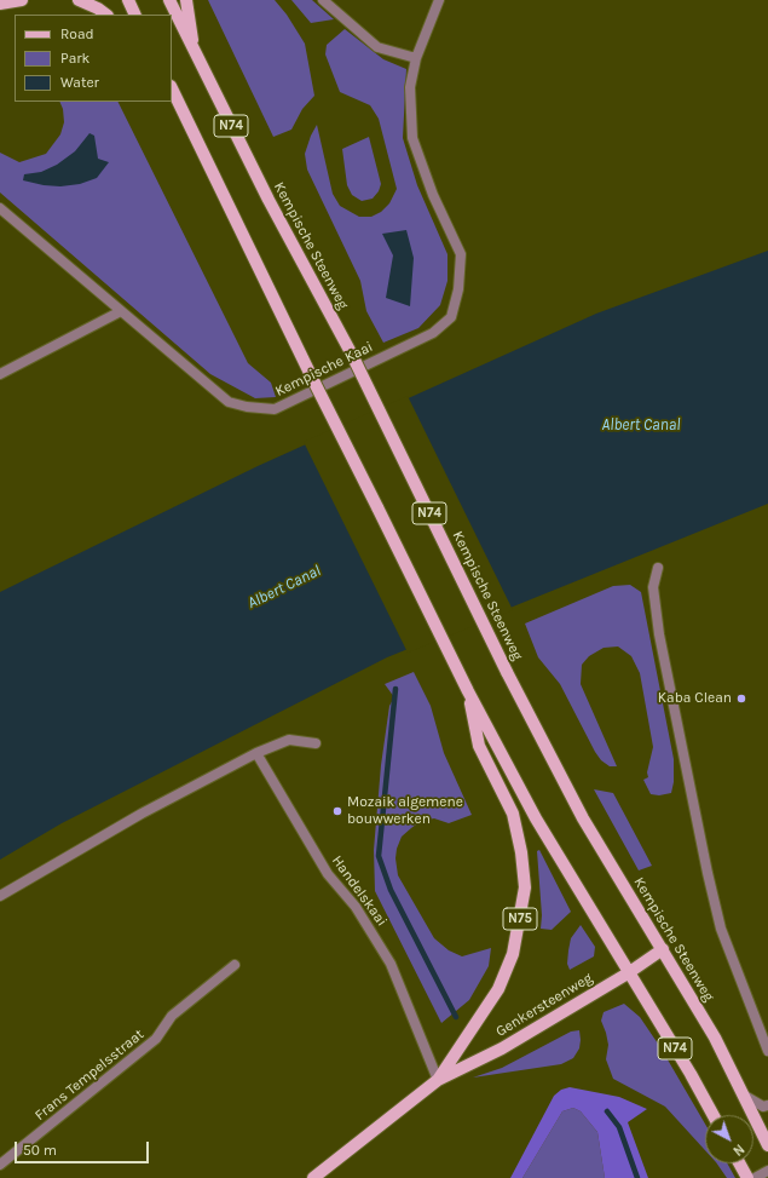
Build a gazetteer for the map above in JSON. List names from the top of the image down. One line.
{"streets":{"main road":["N74","Kempische Steenweg","N75","Genkersteenweg"],"street":["Kempische Kaai","Handelskaai","Frans Tempelsstraat"]},"crossings":[["N74","Genkersteenweg"],["Kempische Steenweg","Genkersteenweg"],["Handelskaai","Genkersteenweg"]],"water":["Albert Canal"],"places":["Kaba Clean","Mozaik algemene bouwwerken"],"legend":["Road","Park","Water"],"scale_bar":"50 m","north":"bottom right"}
